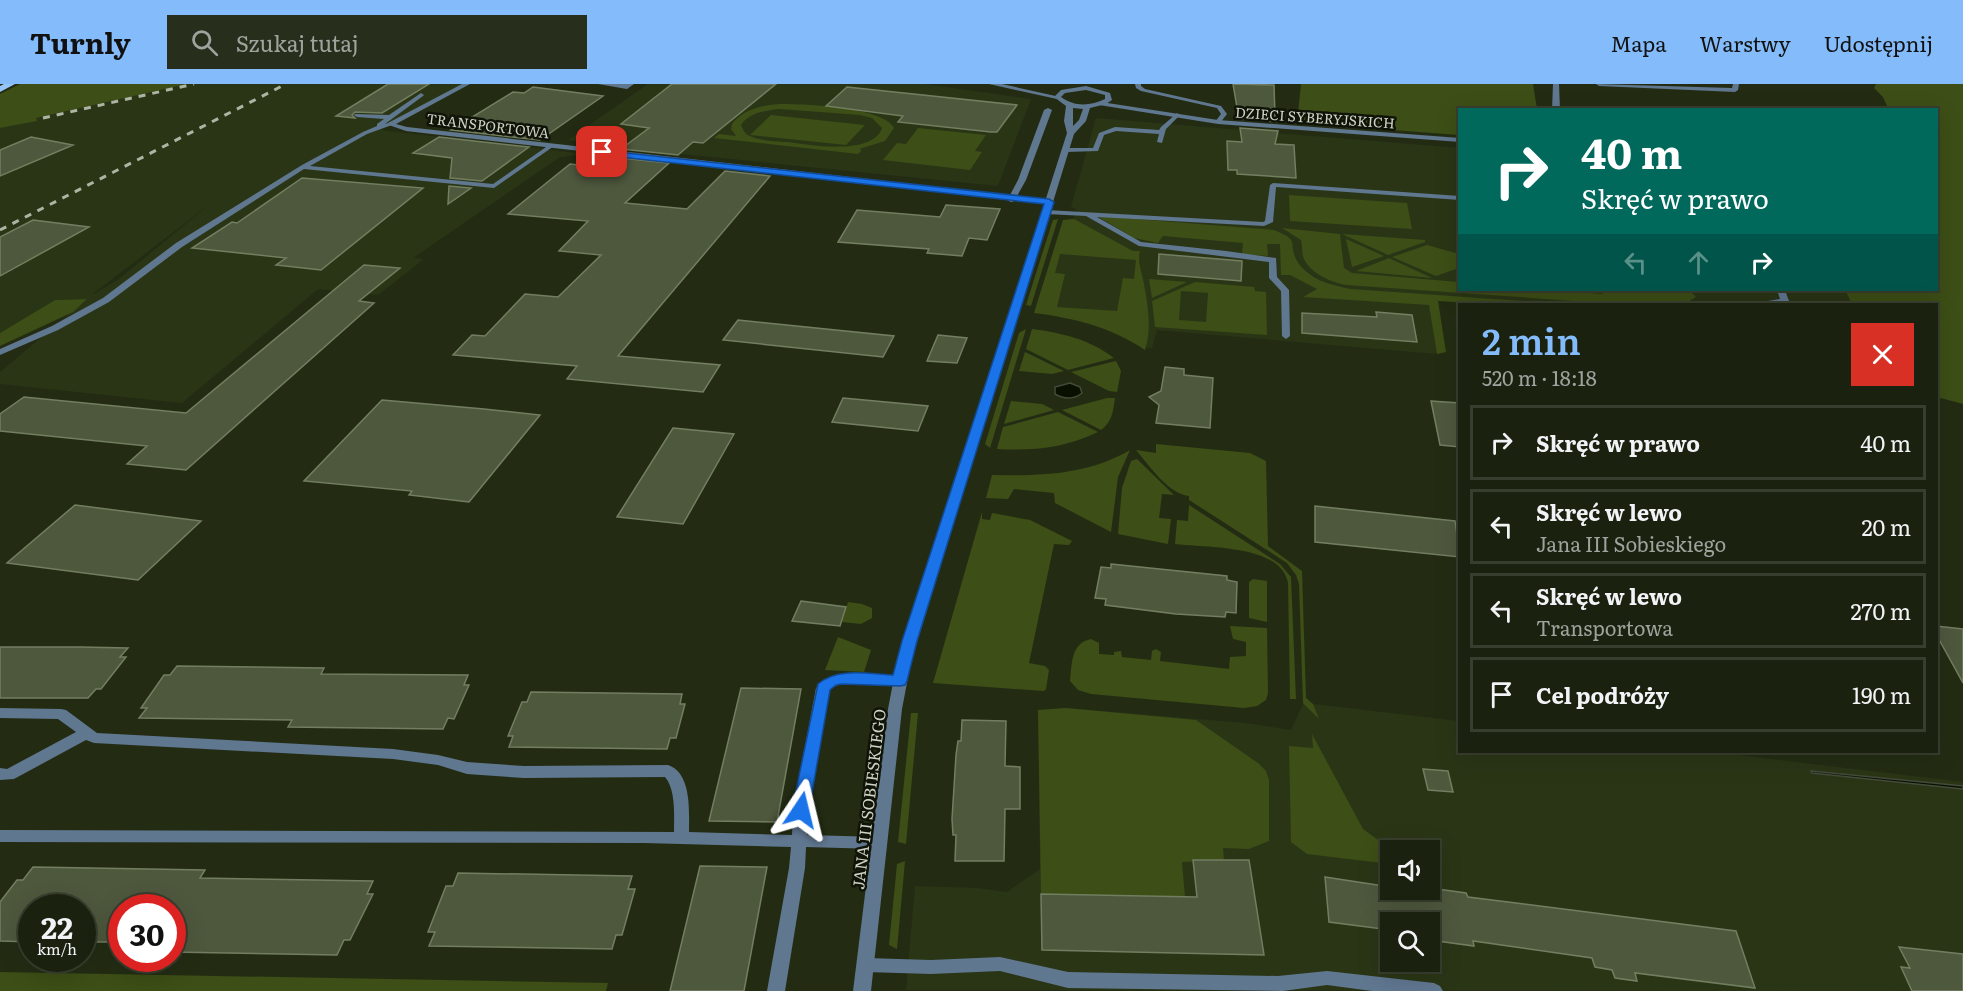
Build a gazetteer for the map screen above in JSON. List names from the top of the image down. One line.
{"streets":{"street":["DZIECI SYBERYJSKICH","TRANSPORTOWA","JANA III SOBIESKIEGO"]},"crossings":[["TRANSPORTOWA","JANA III SOBIESKIEGO"]],"page":{"header":"Turnly","search":"Szukaj tutaj","nav":["Mapa","Warstwy","Udostępnij"],"turn":["40 m","Skręć w prawo"],"heading":["2 min","520 m · 18:18"],"list":[{"name":"Skręć w prawo","value":"40 m"},{"name":"Skręć w lewo","note":"Jana III Sobieskiego","value":"20 m"},{"name":"Skręć w lewo","note":"Transportowa","value":"270 m"},{"name":"Cel podróży","value":"190 m"}],"speed":"22 km/h","limit":"30"}}
